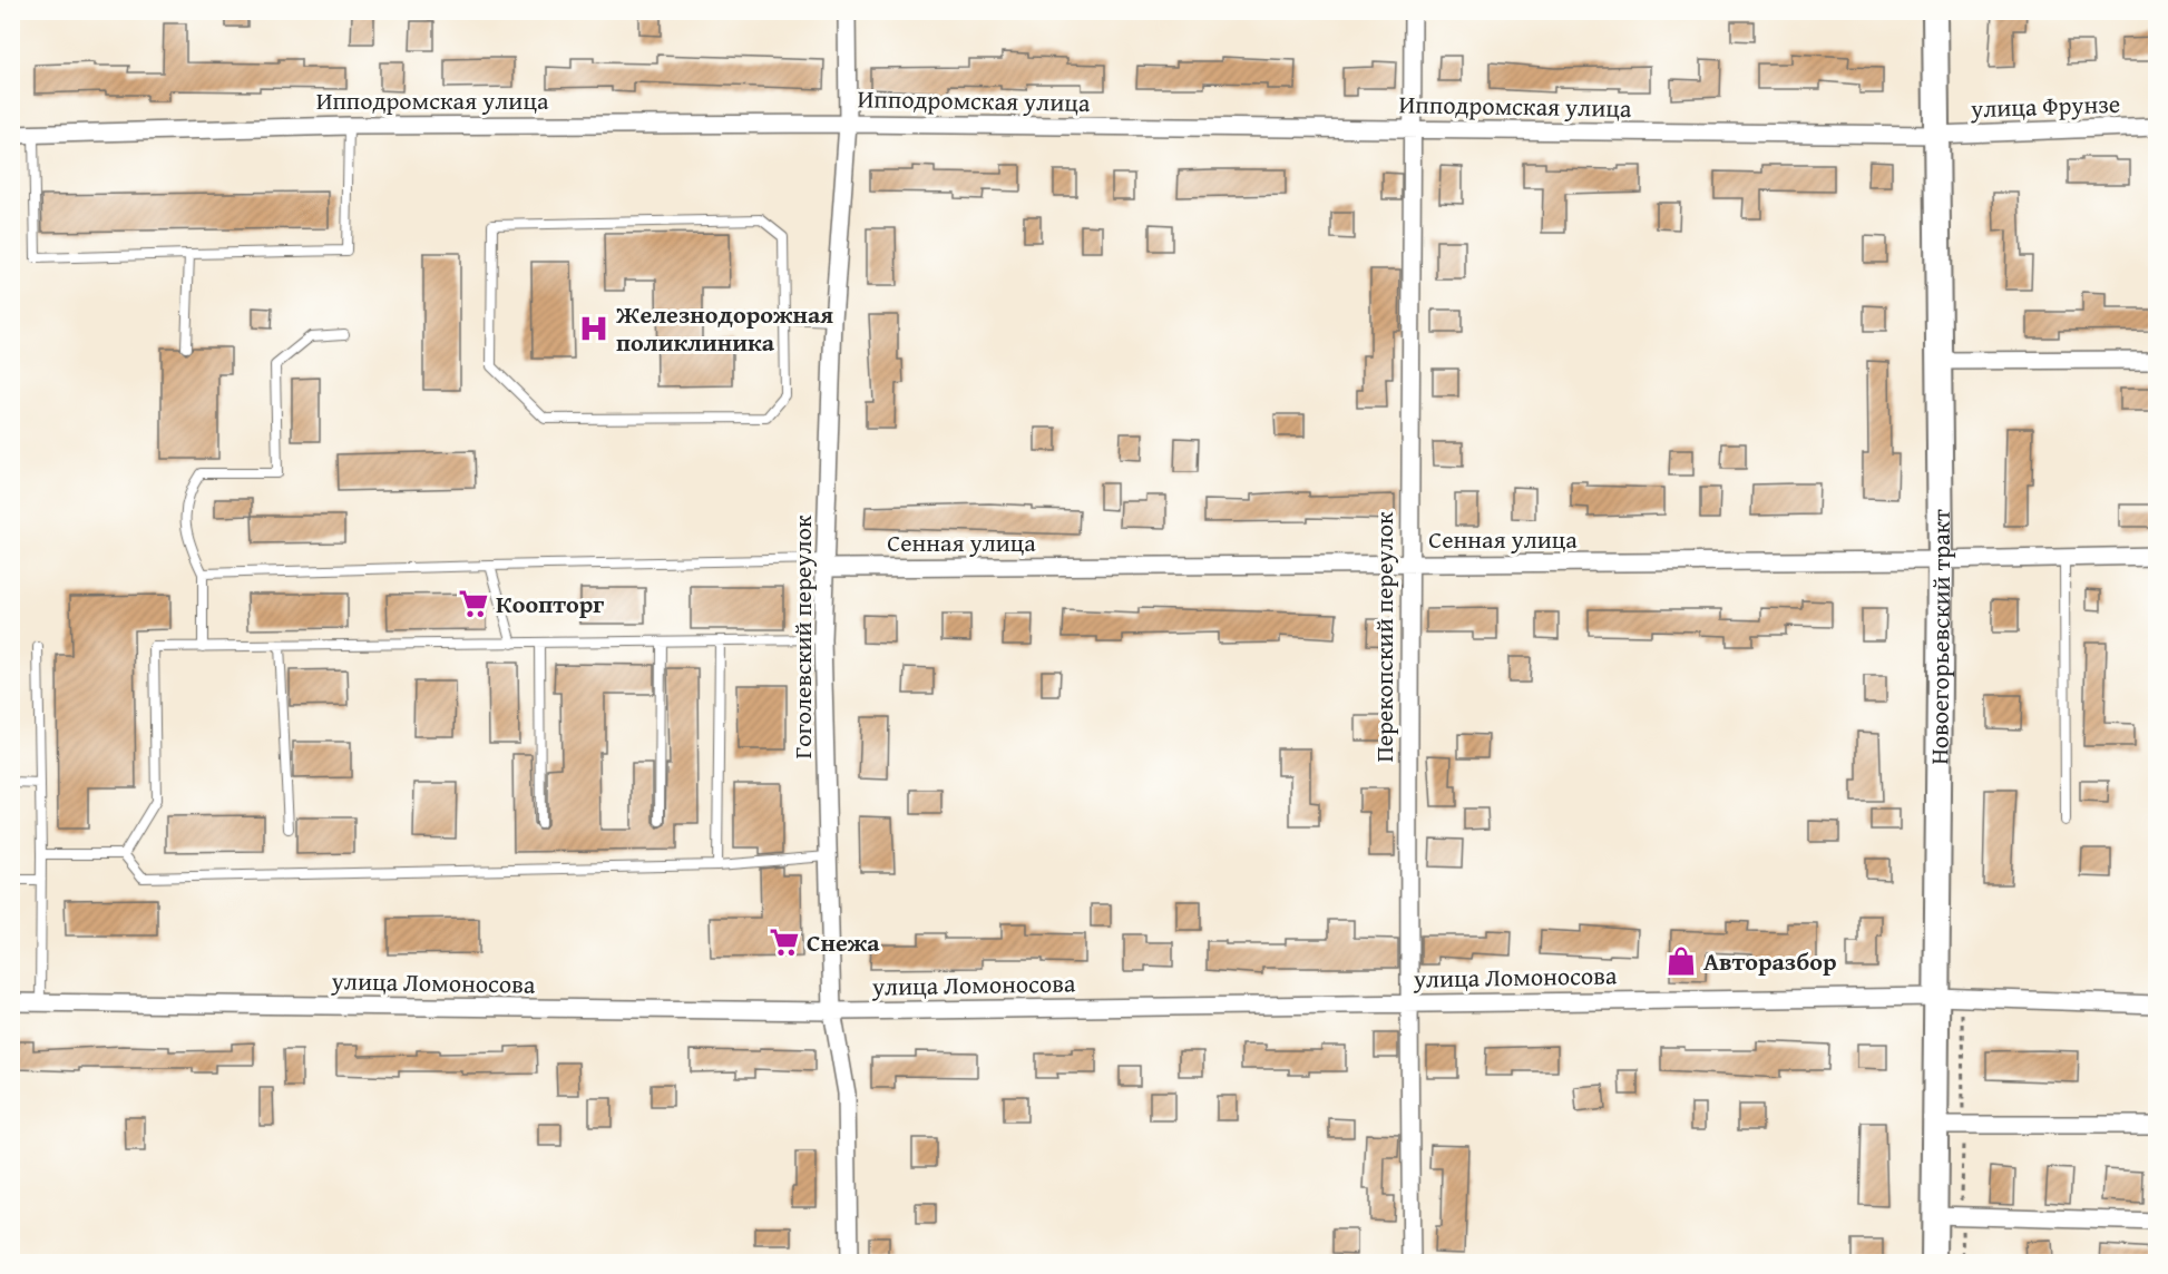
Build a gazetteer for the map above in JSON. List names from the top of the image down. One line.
{"streets":{"main road":["Новоегорьевский тракт"],"street":["Ипподромская улица","улица Фрунзе","Сенная улица","Гоголевский переулок","Перекопский переулок","улица Ломоносова"]},"crossings":[["Ипподромская улица","улица Фрунзе"],["Ипподромская улица","Гоголевский переулок"],["Ипподромская улица","Перекопский переулок"],["Ипподромская улица","Новоегорьевский тракт"],["улица Фрунзе","Новоегорьевский тракт"],["Сенная улица","Гоголевский переулок"],["Сенная улица","Перекопский переулок"],["Сенная улица","Новоегорьевский тракт"],["Гоголевский переулок","улица Ломоносова"],["Перекопский переулок","улица Ломоносова"],["Новоегорьевский тракт","улица Ломоносова"]],"places":{"hospital":["Железнодорожная поликлиника"],"supermarket":["Коопторг","Снежа"],"shop":["Авторазбор"]}}
